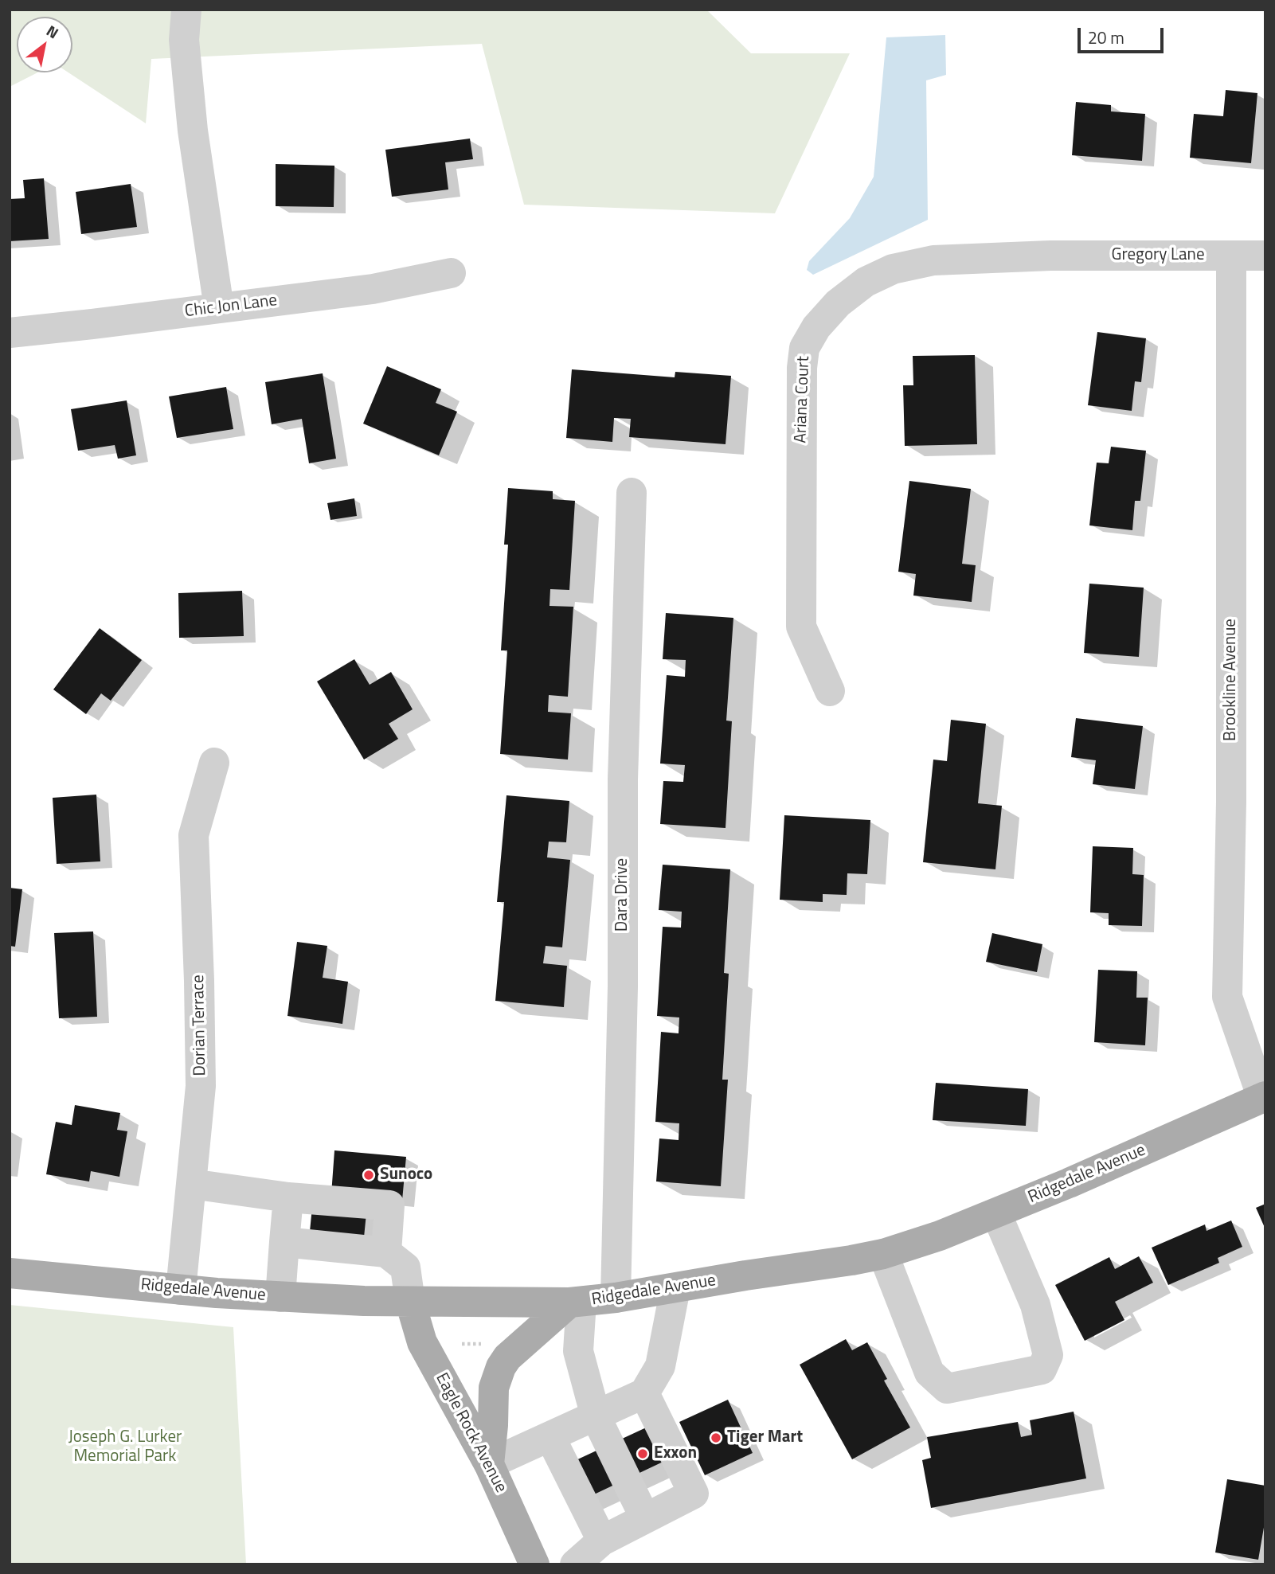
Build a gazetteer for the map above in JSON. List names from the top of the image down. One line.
{"streets":{"main road":["Ridgedale Avenue","Eagle Rock Avenue"],"street":["Gregory Lane","Chic Jon Lane","Ariana Court","Brookline Avenue","Dara Drive","Dorian Terrace"]},"crossings":[["Gregory Lane","Ariana Court"],["Gregory Lane","Brookline Avenue"],["Brookline Avenue","Ridgedale Avenue"],["Dara Drive","Ridgedale Avenue"],["Dorian Terrace","Ridgedale Avenue"],["Ridgedale Avenue","Eagle Rock Avenue"]],"parks":["Joseph G. Lurker Memorial Park"],"places":["Sunoco","Tiger Mart","Exxon"],"scale_bar":"20 m","north":"top right"}
